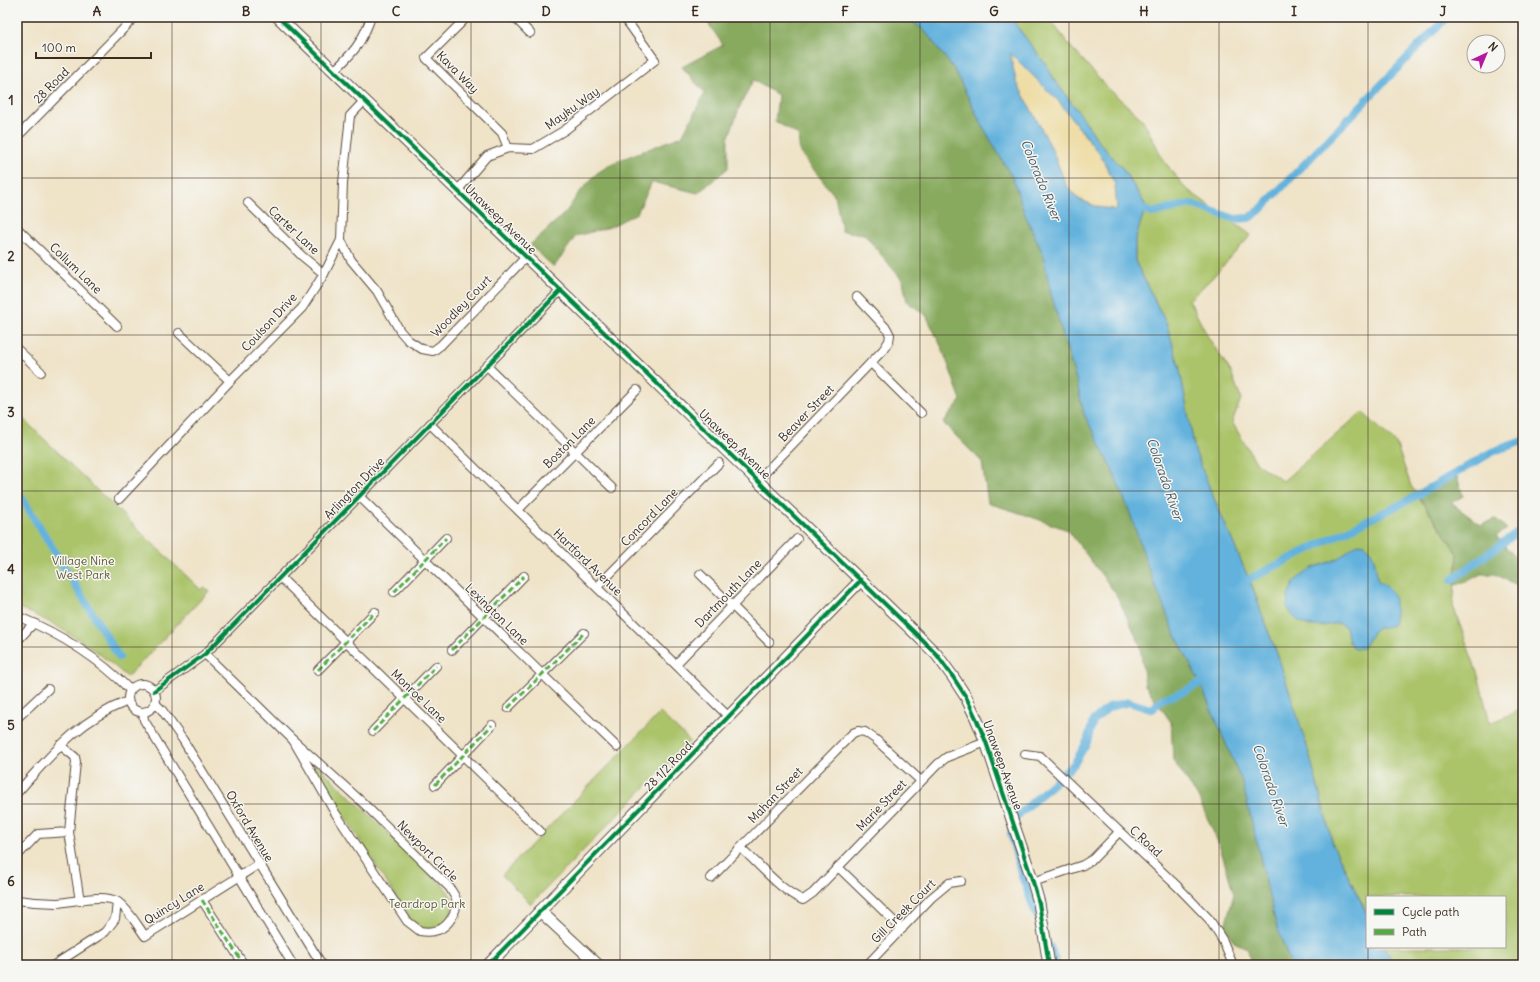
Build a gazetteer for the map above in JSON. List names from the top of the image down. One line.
{"streets":{"main road":["Unaweep Avenue","28 1/2 Road"],"street":["Kava Way","28 Road","Mayku Way","Carter Lane","Collum Lane","Woodley Court","Coulson Drive","Beaver Street","Boston Lane","Arlington Drive","Concord Lane","Hartford Avenue","Dartmouth Lane","Lexington Lane","Monroe Lane","Mahan Street","Marie Street","Oxford Avenue","C Road","Newport Circle","Quincy Lane","Gill Creek Court"]},"crossings":[["Kava Way","Mayku Way"],["Mayku Way","Unaweep Avenue"],["Unaweep Avenue","Woodley Court"],["Unaweep Avenue","Coulson Drive"],["Unaweep Avenue","Beaver Street"],["Unaweep Avenue","Arlington Drive"],["Unaweep Avenue","28 1/2 Road"],["Unaweep Avenue","Marie Street"],["Carter Lane","Coulson Drive"],["Woodley Court","Coulson Drive"],["Boston Lane","Hartford Avenue"],["Arlington Drive","Hartford Avenue"],["Arlington Drive","Lexington Lane"],["Arlington Drive","Monroe Lane"],["Arlington Drive","Oxford Avenue"],["Arlington Drive","Newport Circle"],["Concord Lane","Hartford Avenue"],["Hartford Avenue","Dartmouth Lane"],["Hartford Avenue","28 1/2 Road"],["Mahan Street","Marie Street"],["Oxford Avenue","Quincy Lane"]],"water":["Colorado River"],"parks":["Village Nine West Park","Teardrop Park"],"legend":["Cycle path","Path"],"scale_bar":"100 m","north":"top right","grid":{"columns":["A","B","C","D","E","F","G","H","I","J"],"rows":["1","2","3","4","5","6"]}}
